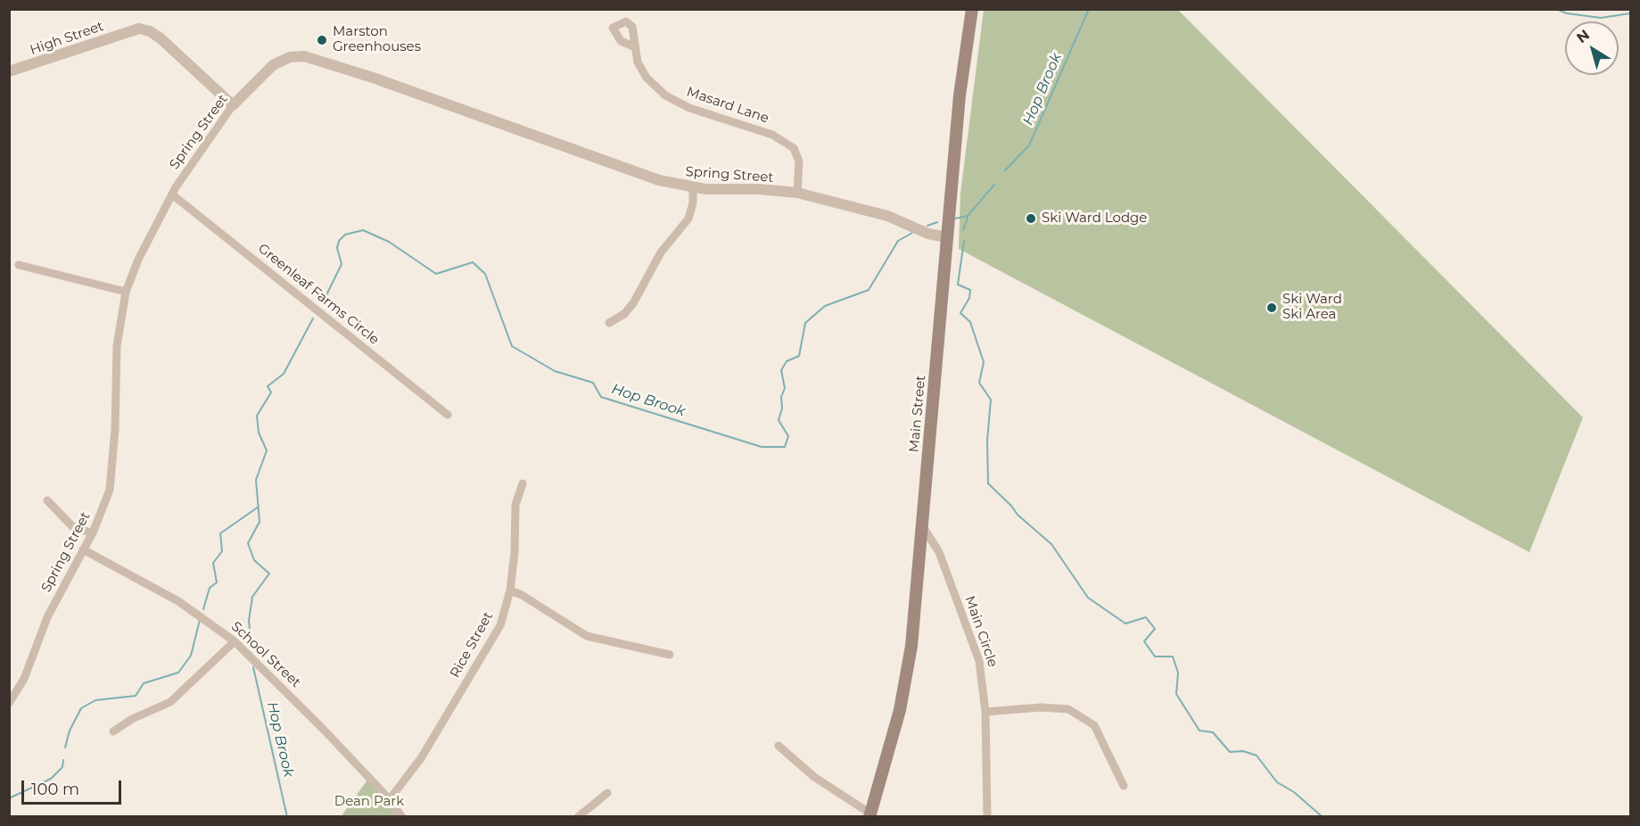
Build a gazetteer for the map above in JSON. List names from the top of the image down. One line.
{"streets":{"main road":["Main Street"],"street":["High Street","Masard Lane","Spring Street","Greenleaf Farms Circle","Main Circle","Rice Street","School Street"]},"crossings":[["High Street","Spring Street"],["Masard Lane","Spring Street"],["Spring Street","Greenleaf Farms Circle"],["Spring Street","Main Street"],["Spring Street","School Street"],["Main Street","Main Circle"],["Rice Street","School Street"]],"water":["Hop Brook"],"parks":["Dean Park"],"places":["Marston Greenhouses","Ski Ward Lodge","Ski Ward Ski Area"],"scale_bar":"100 m","north":"top left"}
